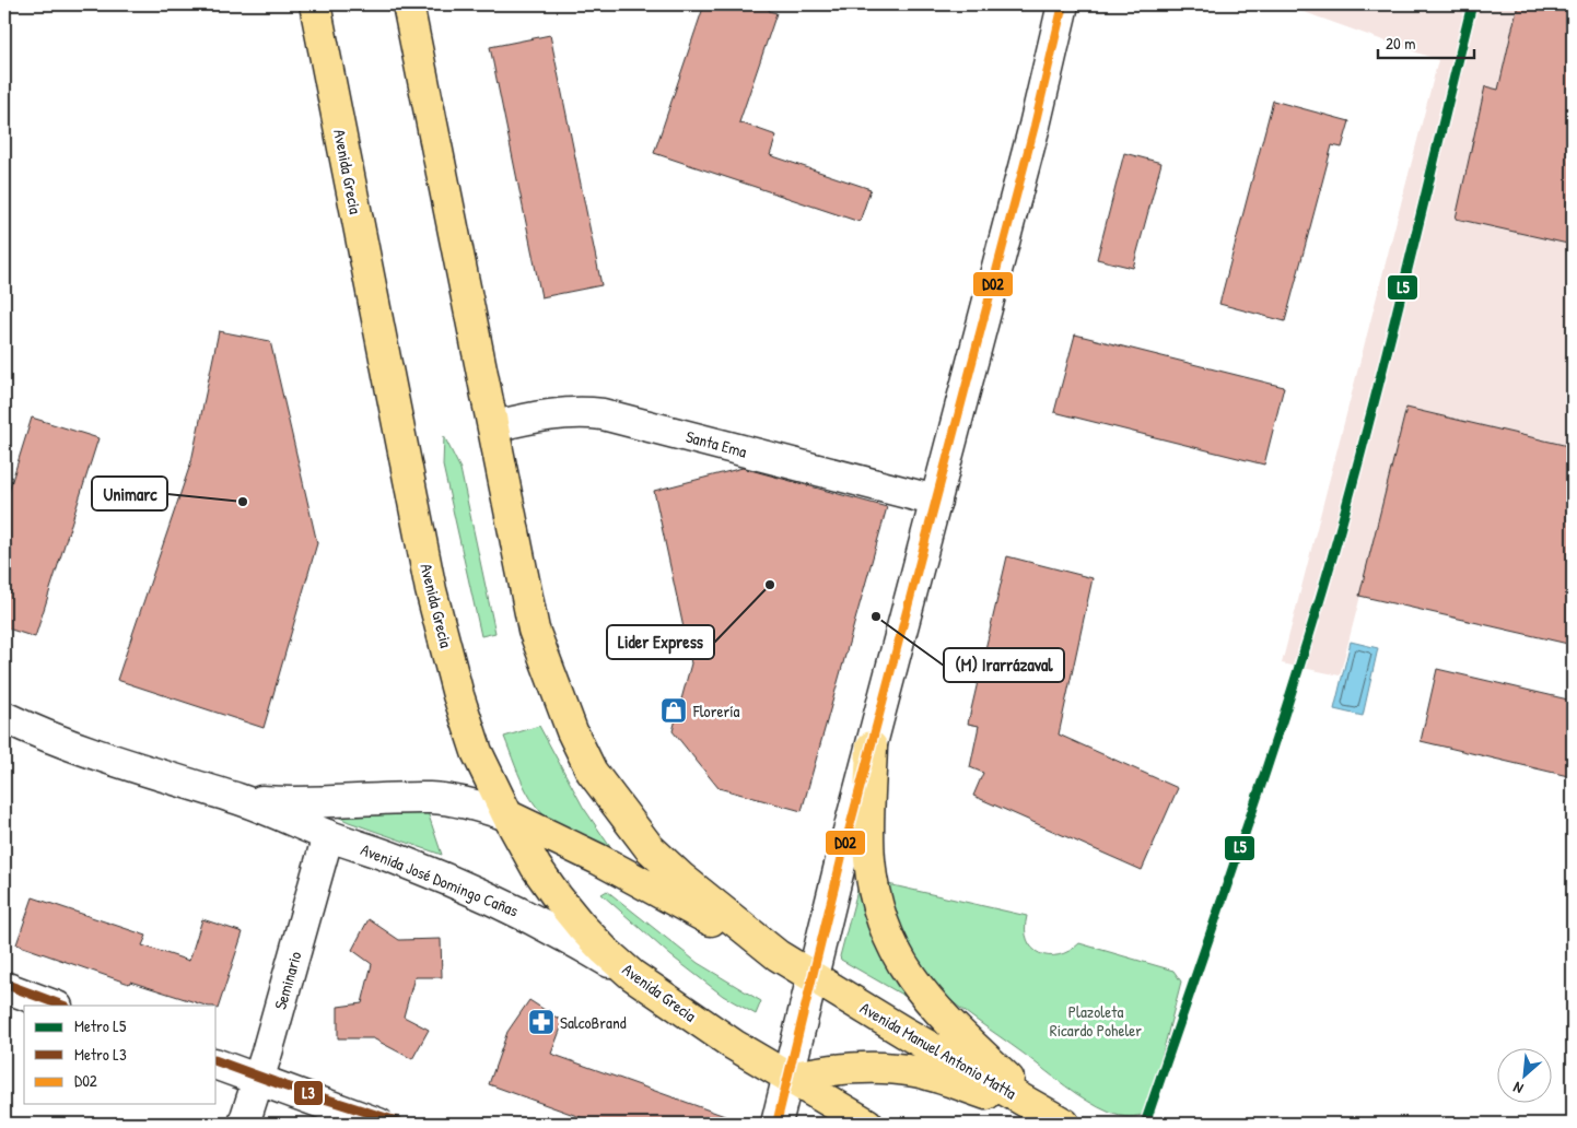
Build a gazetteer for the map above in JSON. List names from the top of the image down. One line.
{"streets":{"main road":["Avenida Grecia","Avenida Manuel Antonio Matta"],"street":["Santa Ema","Avenida José Domingo Cañas","Seminario"]},"crossings":[["Avenida Grecia","Avenida José Domingo Cañas"],["Avenida José Domingo Cañas","Seminario"]],"parks":["Plazoleta Ricardo Poheler"],"places":{"other":["Unimarc","Lider Express","(M) Irarrázaval"],"shop":["Florería"],"pharmacy":["SalcoBrand"]},"lines":["metro line L5","transit line D02","metro line L3"],"legend":["Metro L5","Metro L3","D02"],"scale_bar":"20 m","north":"bottom left"}
